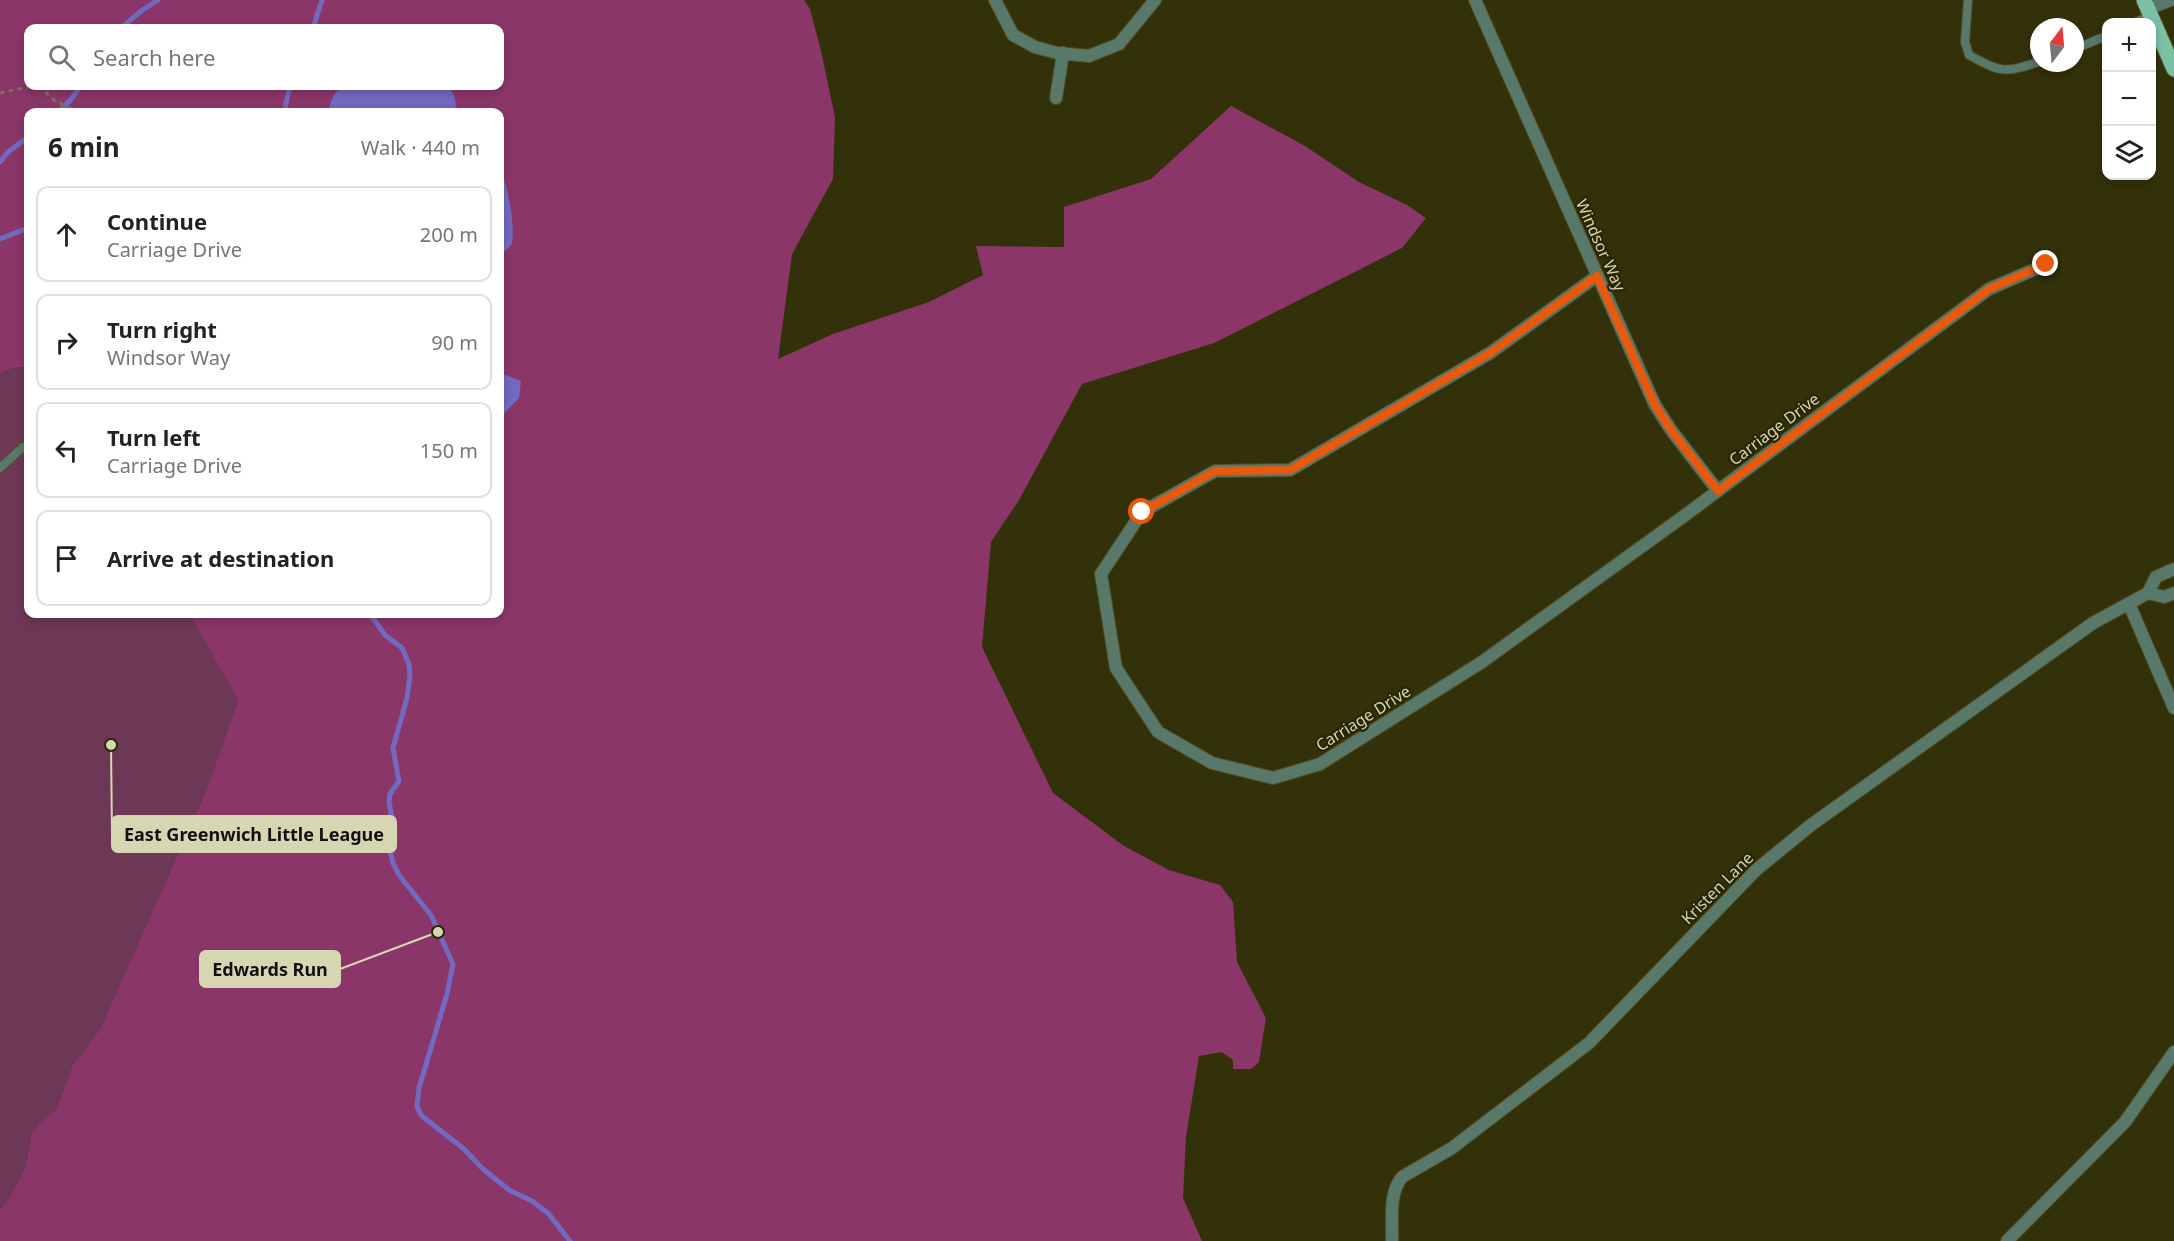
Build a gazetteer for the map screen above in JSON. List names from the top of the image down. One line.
{"streets":{"street":["Windsor Way","Carriage Drive","Kristen Lane"]},"crossings":[["Windsor Way","Carriage Drive"]],"places":["East Greenwich Little League","Edwards Run"],"north":"top","page":{"map_buttons":["+","−"],"search":"Search here","heading":["6 min","Walk · 440 m"],"list":[["Continue","Carriage Drive","200 m"],["Turn right","Windsor Way","90 m"],["Turn left","Carriage Drive","150 m"],"Arrive at destination"]}}
